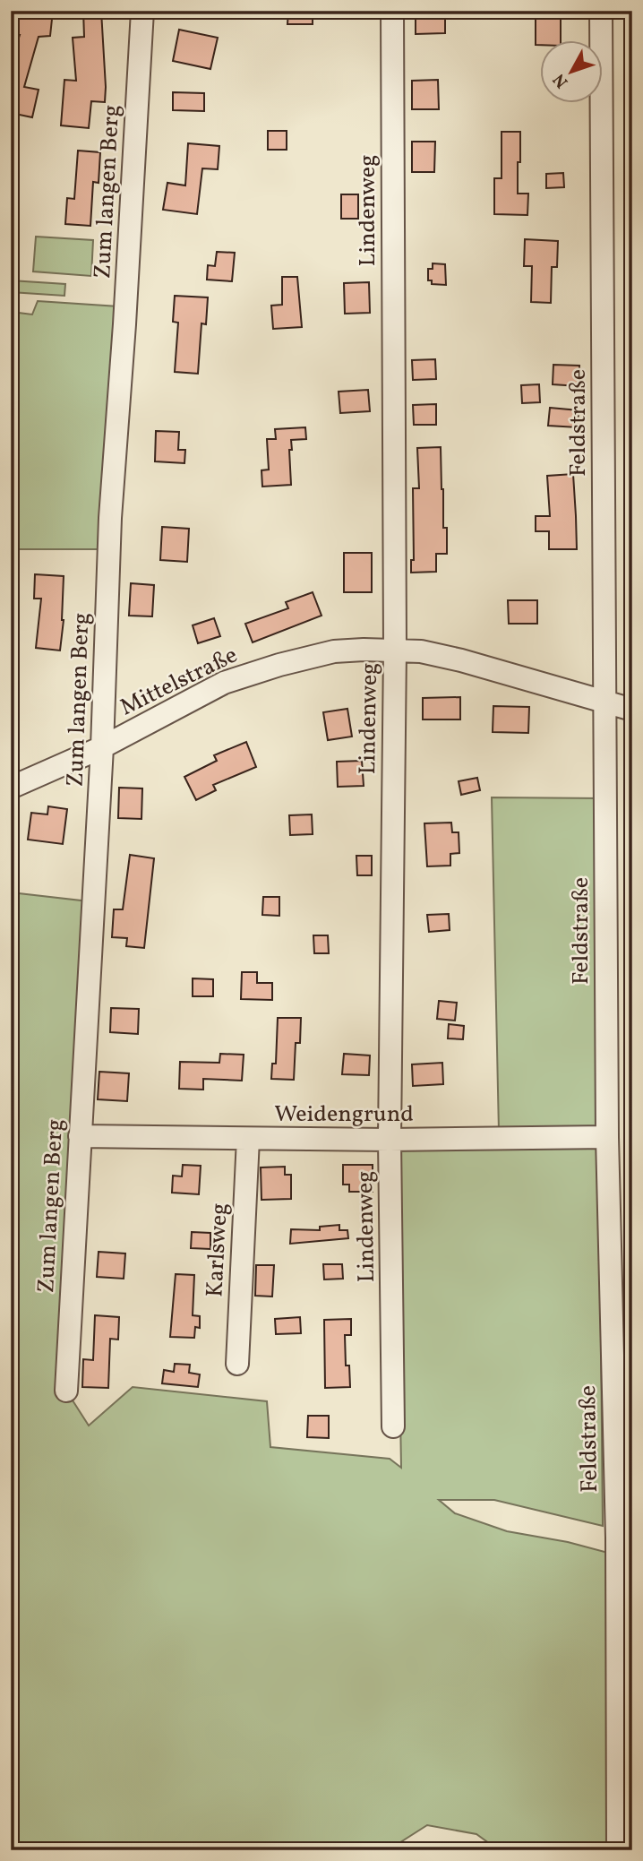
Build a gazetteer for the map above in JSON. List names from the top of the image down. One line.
{"streets":{"street":["Zum langen Berg","Lindenweg","Feldstraße","Mittelstraße","Weidengrund","Karlsweg"]},"crossings":[["Zum langen Berg","Mittelstraße"],["Zum langen Berg","Weidengrund"],["Lindenweg","Mittelstraße"],["Lindenweg","Weidengrund"],["Feldstraße","Mittelstraße"],["Feldstraße","Weidengrund"],["Weidengrund","Karlsweg"]],"north":"bottom left"}
